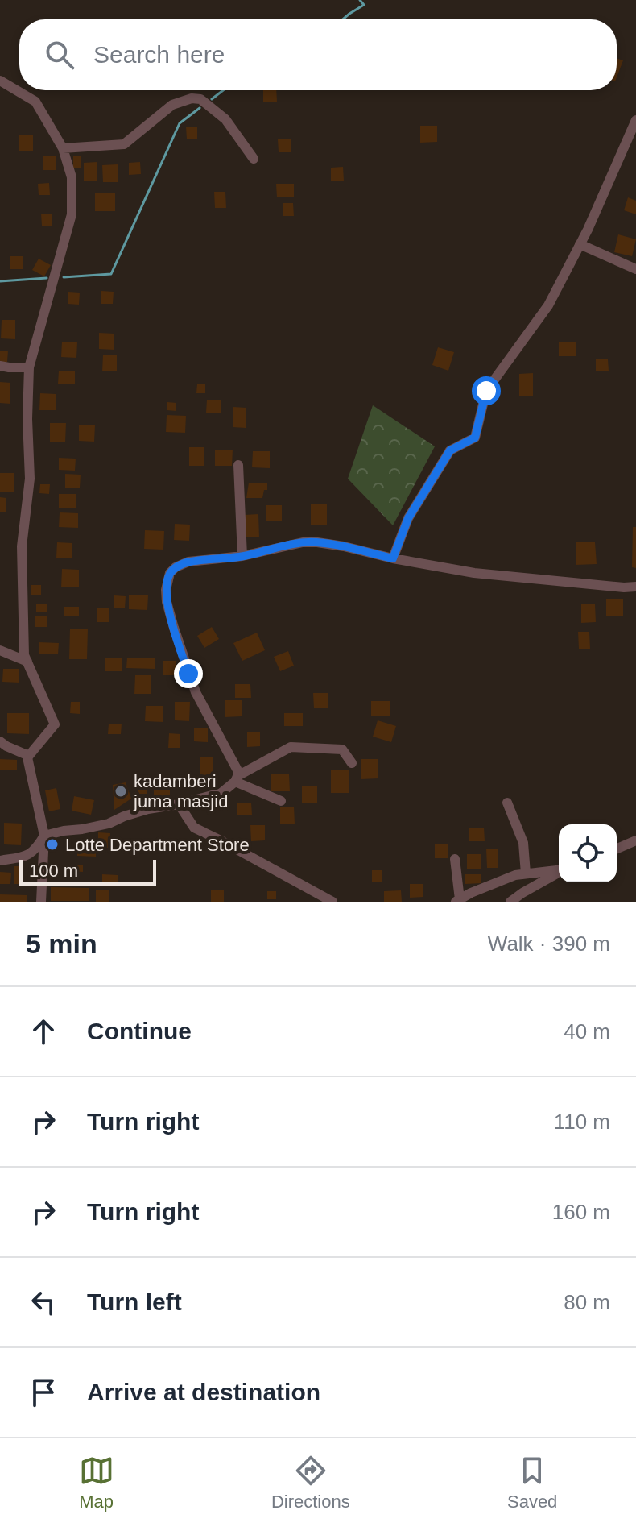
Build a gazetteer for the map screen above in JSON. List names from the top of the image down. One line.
{"places":["kadamberi juma masjid","Lotte Department Store"],"scale_bar":"100 m","page":{"search":"Search here","scale":"100 m","heading":["5 min","Walk · 390 m"],"list":[["Continue","40 m"],["Turn right","110 m"],["Turn right","160 m"],["Turn left","80 m"],"Arrive at destination"],"nav":["Map","Directions","Saved"]}}
